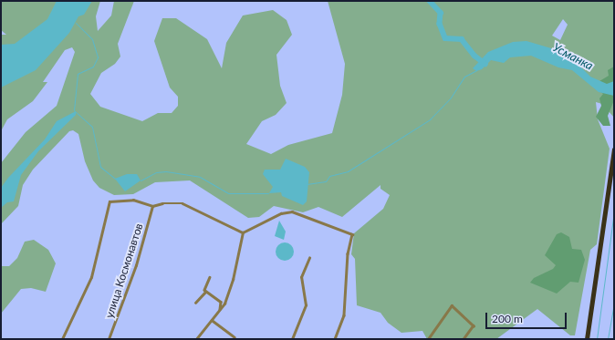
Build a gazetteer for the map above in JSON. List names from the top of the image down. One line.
{"streets":{"street":["улица Космонавтов"]},"water":["Усманка"],"scale_bar":"200 m"}
